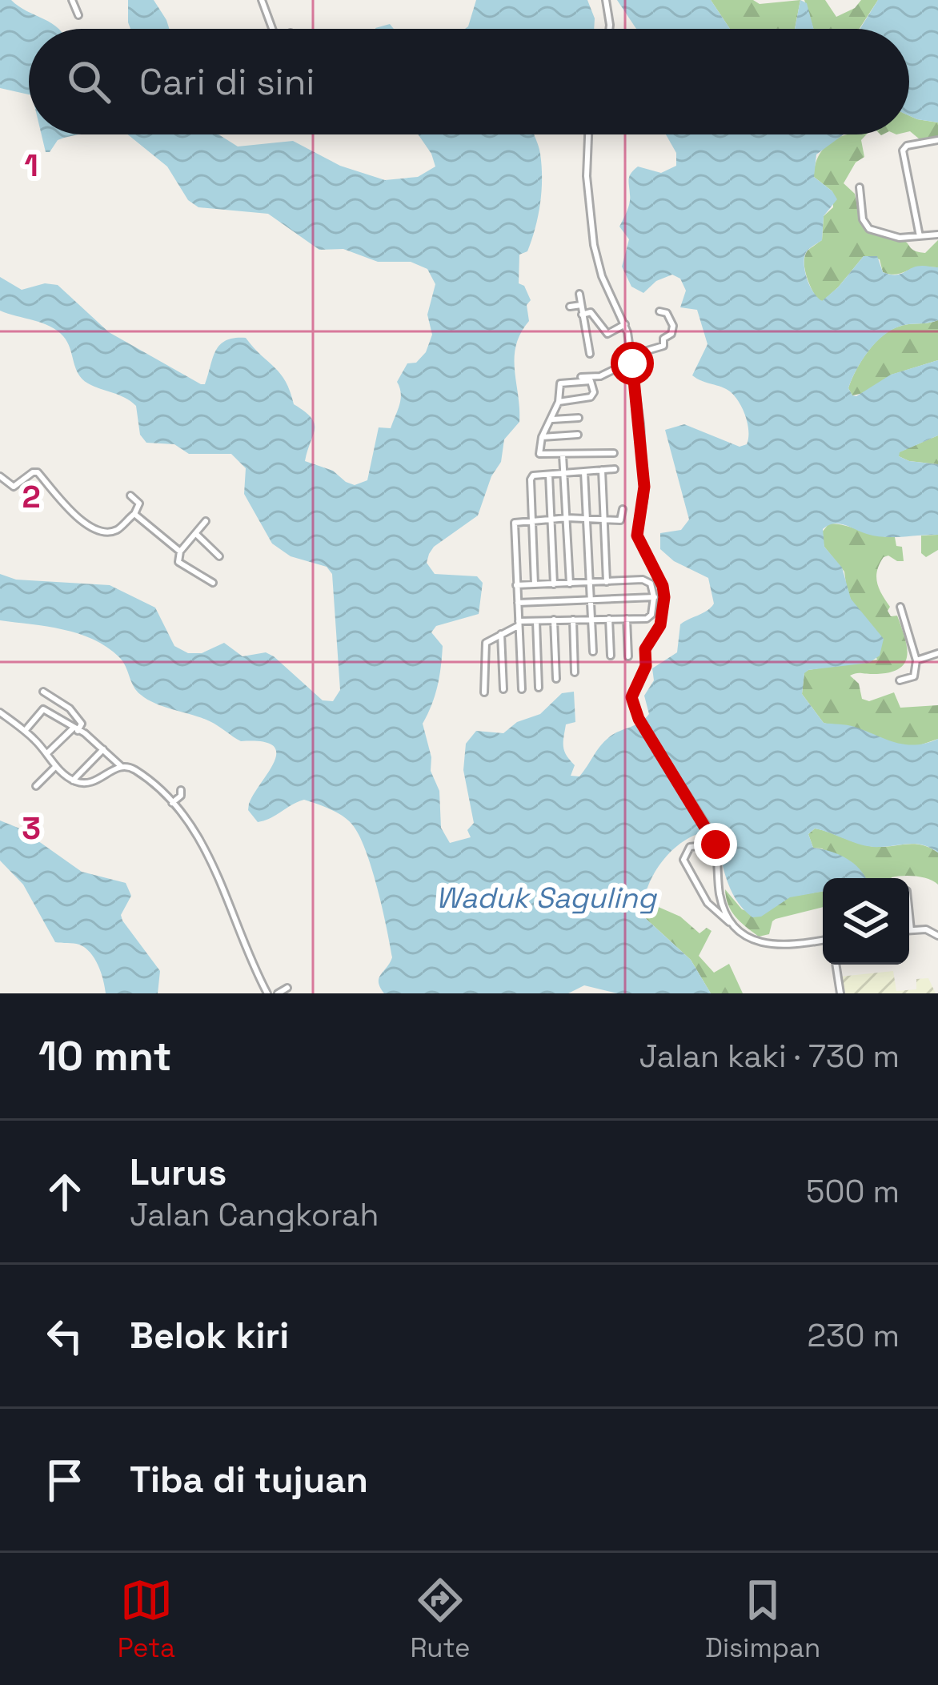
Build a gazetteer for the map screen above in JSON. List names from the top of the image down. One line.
{"water":["Waduk Saguling"],"page":{"search":"Cari di sini","heading":["10 mnt","Jalan kaki · 730 m"],"list":[["Lurus","Jalan Cangkorah","500 m"],["Belok kiri","230 m"],"Tiba di tujuan"],"nav":["Peta","Rute","Disimpan"]},"grid":{"rows":["1","2","3"]}}
